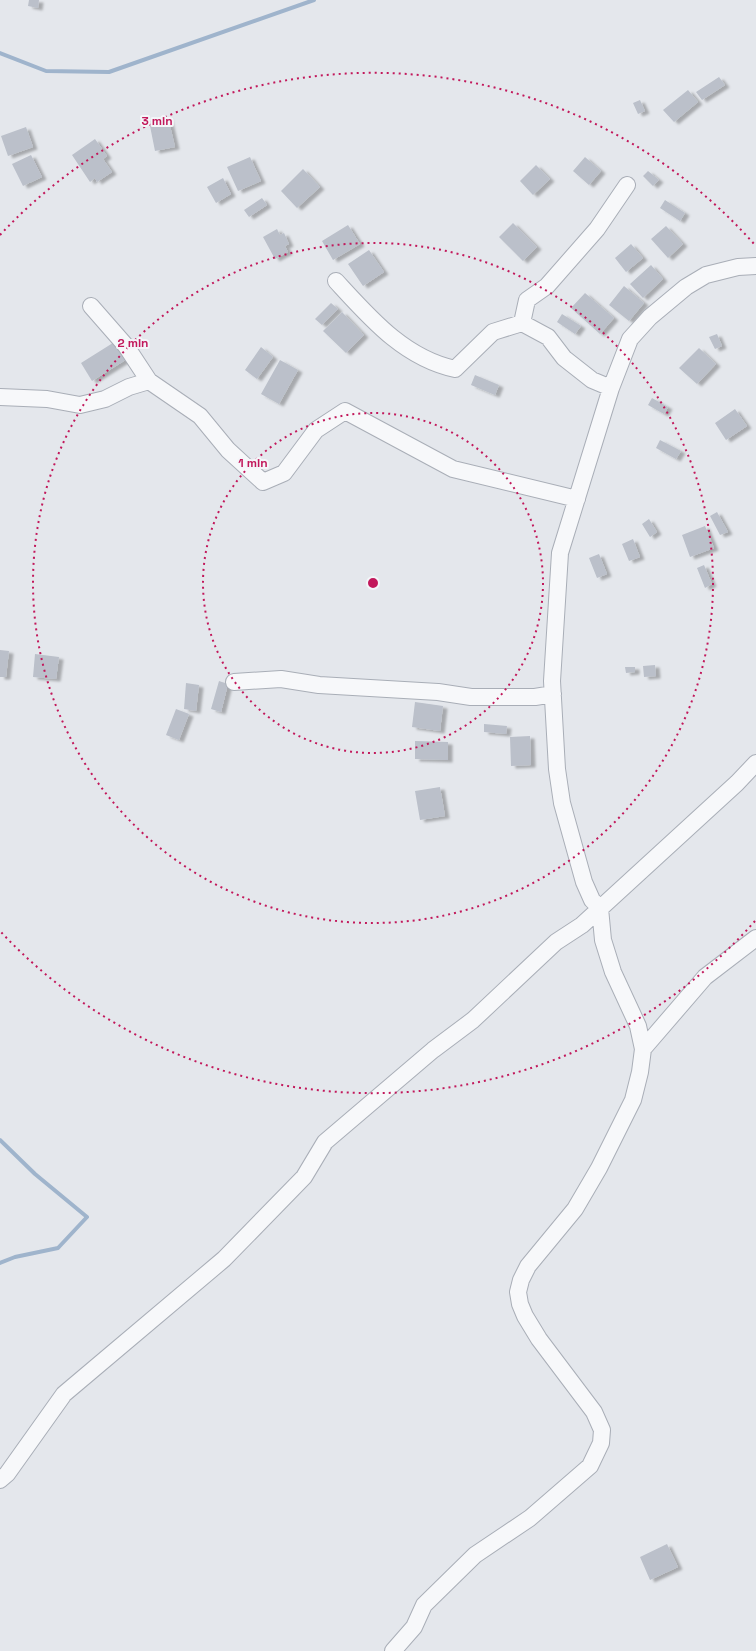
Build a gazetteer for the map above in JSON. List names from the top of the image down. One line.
{"rings":["3 min","2 min","1 min"]}
